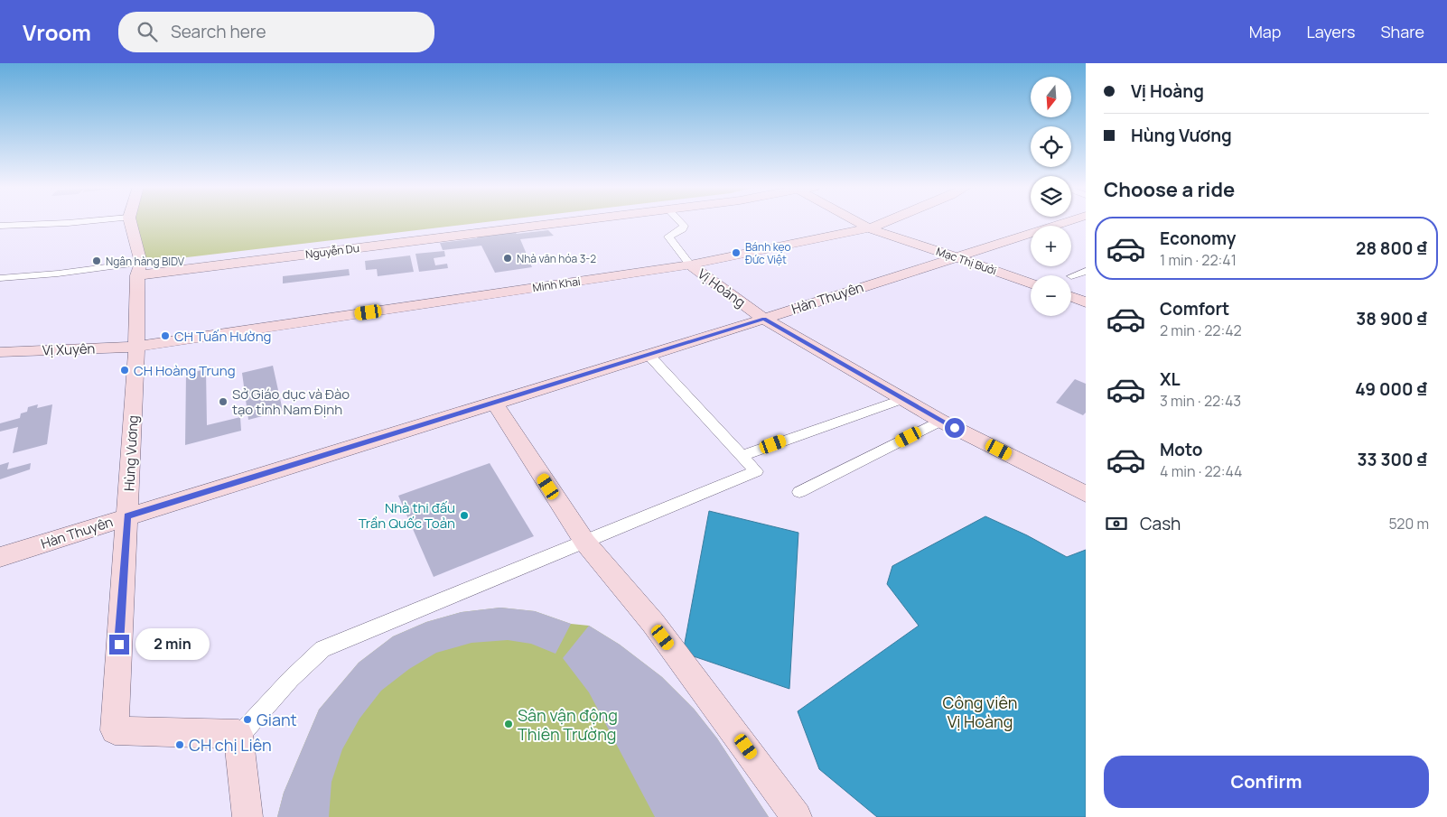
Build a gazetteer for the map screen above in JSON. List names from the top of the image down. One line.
{"streets":{"street":["Nguyễn Du","Mạc Thị Bưởi","Minh Khai","Vị Hoàng","Hàn Thuyên","Vị Xuyên","Hùng Vương"]},"crossings":[["Nguyễn Du","Hùng Vương"],["Mạc Thị Bưởi","Minh Khai"],["Mạc Thị Bưởi","Hàn Thuyên"],["Minh Khai","Vị Hoàng"],["Minh Khai","Vị Xuyên"],["Minh Khai","Hùng Vương"],["Vị Hoàng","Hàn Thuyên"],["Hàn Thuyên","Hùng Vương"],["Vị Xuyên","Hùng Vương"]],"parks":["Công viên Vị Hoàng"],"places":["Bánh kẹo Đức Việt","Nhà văn hóa 3-2","Ngân hàng BIDV","CH Tuấn Hường","CH Hoàng Trung","Sở Giáo dục và Đào tạo tỉnh Nam Định","Nhà thi đấu Trần Quốc Toản","Giant","Sân vận động Thiên Trường","CH chị Liên"],"north":"bottom","page":{"header":"Vroom","search":"Search here","nav":["Map","Layers","Share"],"banner":["Vị Hoàng","Hùng Vương"],"map_buttons":["+","−"],"heading":"Choose a ride","list":[{"name":"Economy","note":"1 min · 22:41","value":"28 800 ₫"},{"name":"Comfort","note":"2 min · 22:42","value":"38 900 ₫"},{"name":"XL","note":"3 min · 22:43","value":"49 000 ₫"},{"name":"Moto","note":"4 min · 22:44","value":"33 300 ₫"}],"pay":["Cash","520 m"],"bubble":"2 min","buttons":"Confirm"}}
